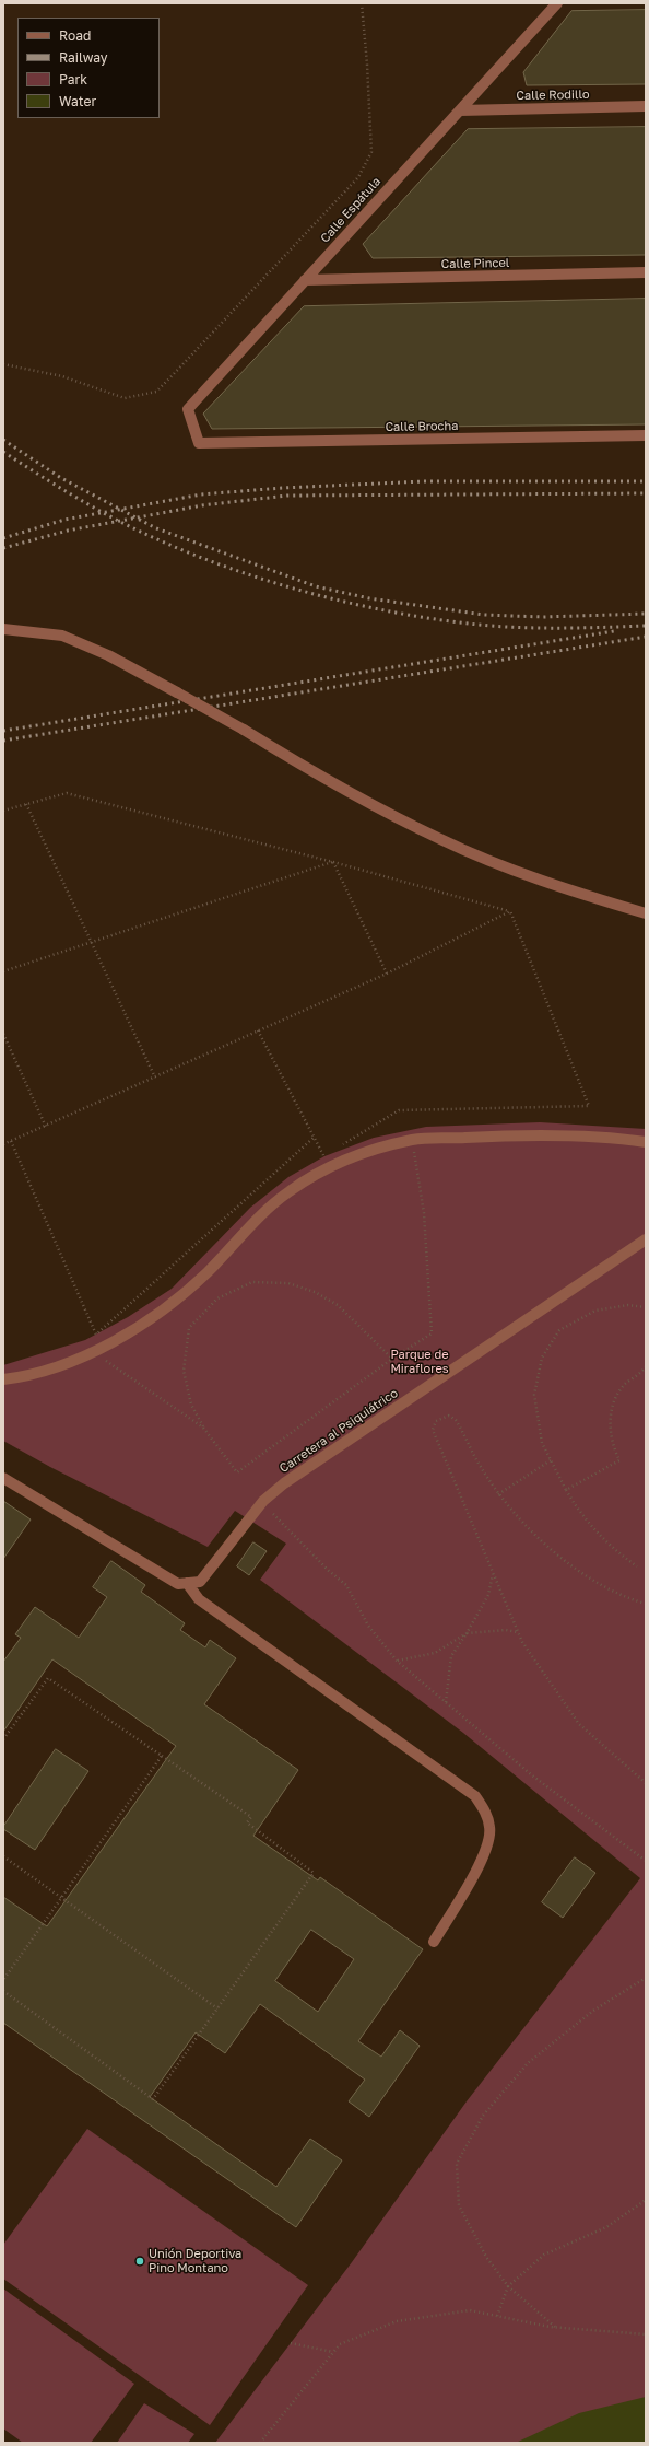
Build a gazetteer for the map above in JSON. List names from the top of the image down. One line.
{"streets":{"street":["Calle Rodillo","Calle Espátula","Calle Pincel","Calle Brocha","Carretera al Psiquiátrico"]},"crossings":[["Calle Rodillo","Calle Espátula"],["Calle Espátula","Calle Pincel"],["Calle Espátula","Calle Brocha"]],"parks":["Parque de Miraflores"],"places":["Unión Deportiva Pino Montano"],"legend":["Road","Railway","Park","Water"]}
